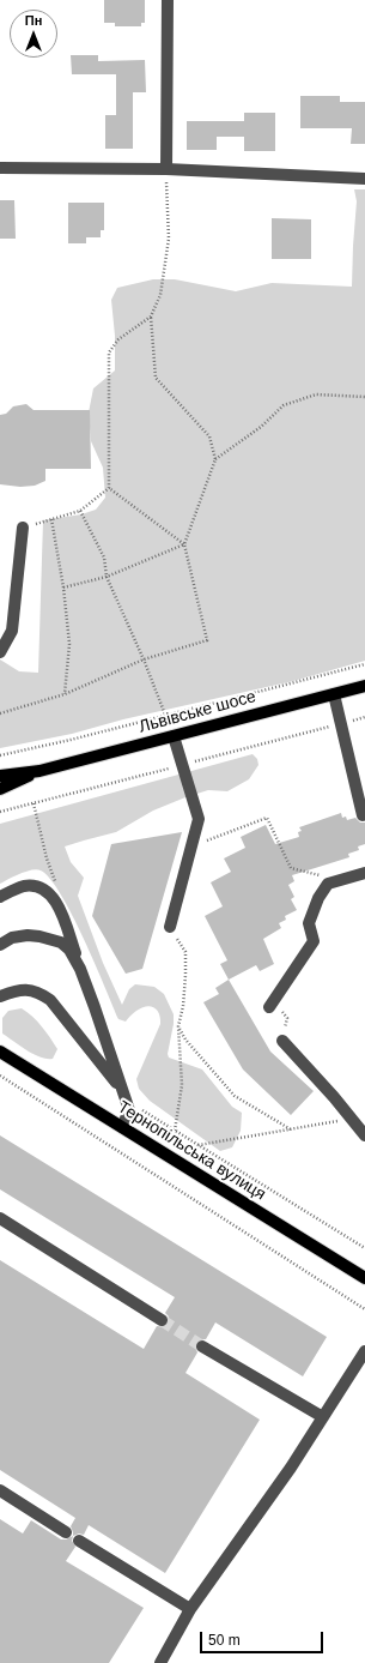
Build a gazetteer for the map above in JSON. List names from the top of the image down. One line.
{"streets":{"main road":["Львівське шосе","Тернопільська вулиця"]},"scale_bar":"50 m","north":"top"}
